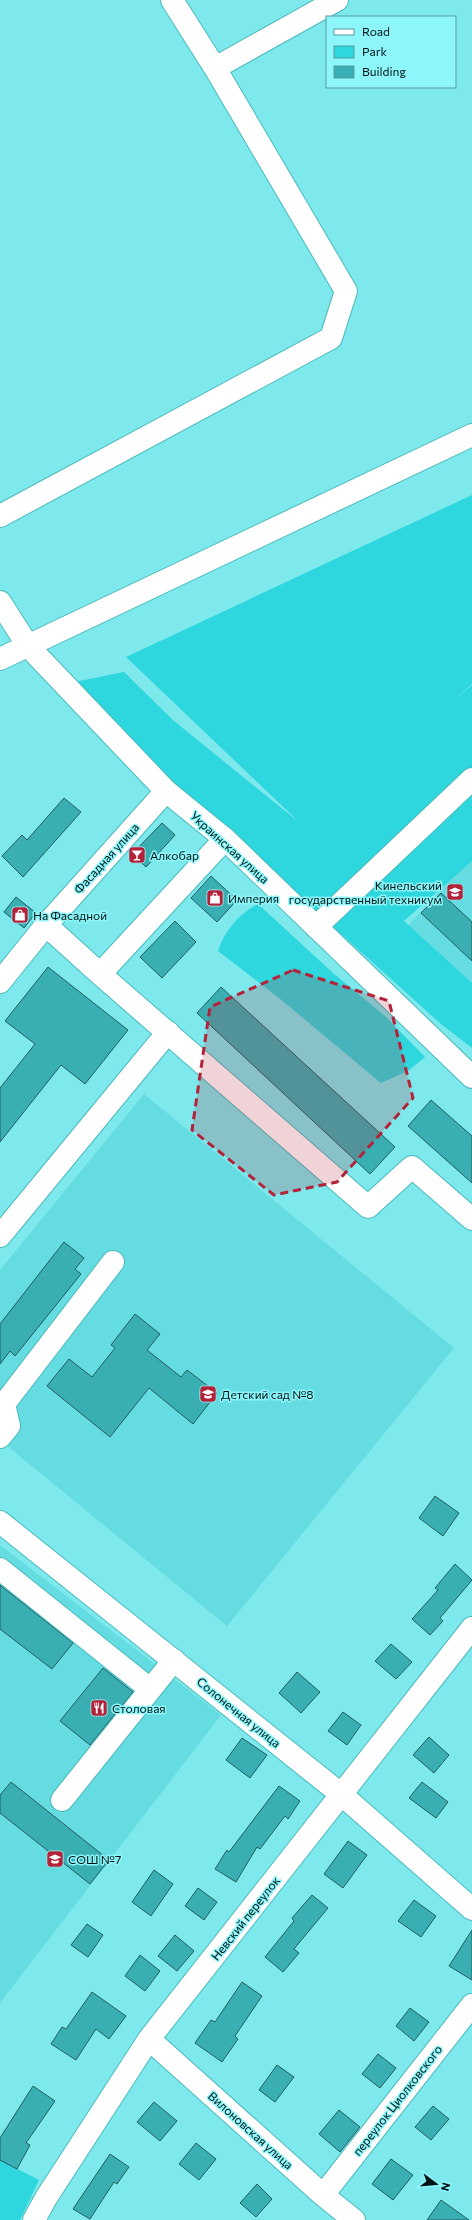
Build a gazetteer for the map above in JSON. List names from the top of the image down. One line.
{"streets":{"street":["Украинская улица","Фасадная улица","Солонечная улица","Невский переулок","переулок Циолковского","Вилоновская улица"]},"crossings":[["Украинская улица","Фасадная улица"],["Солонечная улица","Невский переулок"],["Невский переулок","Вилоновская улица"],["переулок Циолковского","Вилоновская улица"]],"places":{"bar":["Алкобар"],"school or university":["Кинельский государственный техникум","Детский сад №8","СОШ №7"],"shop":["Империя","На Фасадной"],"restaurant":["Столовая"]},"legend":["Road","Park","Building"],"north":"right"}
